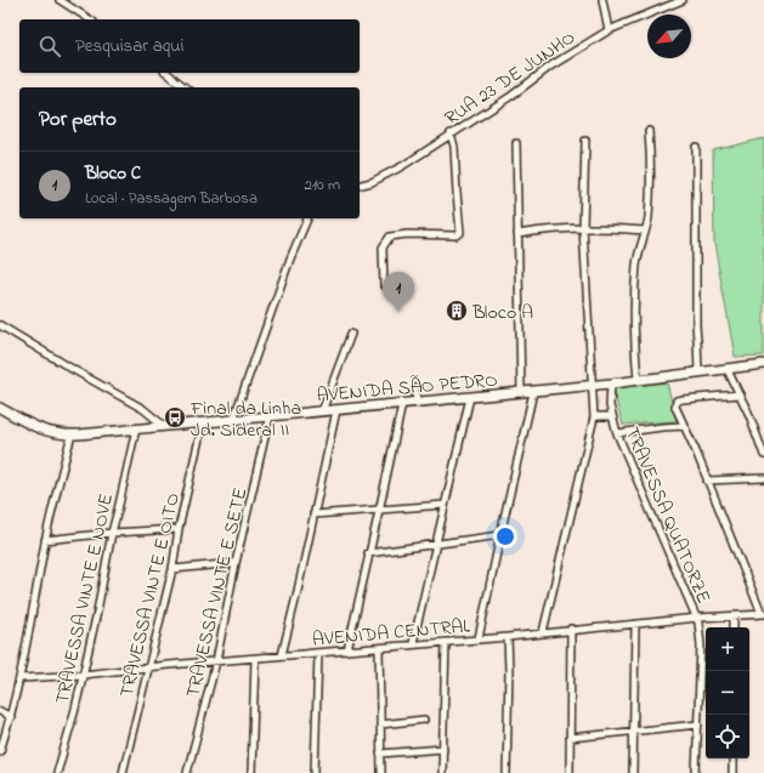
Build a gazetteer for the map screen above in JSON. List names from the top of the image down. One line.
{"streets":{"main road":["AVENIDA SÃO PEDRO"],"street":["RUA 23 DE JUNHO","TRAVESSA QUATORZE","TRAVESSA VINTE E SETE","TRAVESSA VINTE E OITO","TRAVESSA VINTE E NOVE","AVENIDA CENTRAL"]},"crossings":[["AVENIDA SÃO PEDRO","TRAVESSA QUATORZE"],["AVENIDA SÃO PEDRO","TRAVESSA VINTE E SETE"],["AVENIDA SÃO PEDRO","TRAVESSA VINTE E OITO"],["AVENIDA SÃO PEDRO","TRAVESSA VINTE E NOVE"],["TRAVESSA QUATORZE","AVENIDA CENTRAL"],["TRAVESSA VINTE E SETE","AVENIDA CENTRAL"],["TRAVESSA VINTE E OITO","AVENIDA CENTRAL"],["TRAVESSA VINTE E NOVE","AVENIDA CENTRAL"]],"places":{"building":["Bloco A"],"bus stop":["Final da Linha Jd. Sideral II"]},"north":"bottom left","page":{"search":"Pesquisar aqui","heading":"Por perto","list":[{"mark":"1","name":"Bloco C","note":"Local · Passagem Barbosa","value":"210 m"}],"pins":"1","map_buttons":["+","−"]}}
